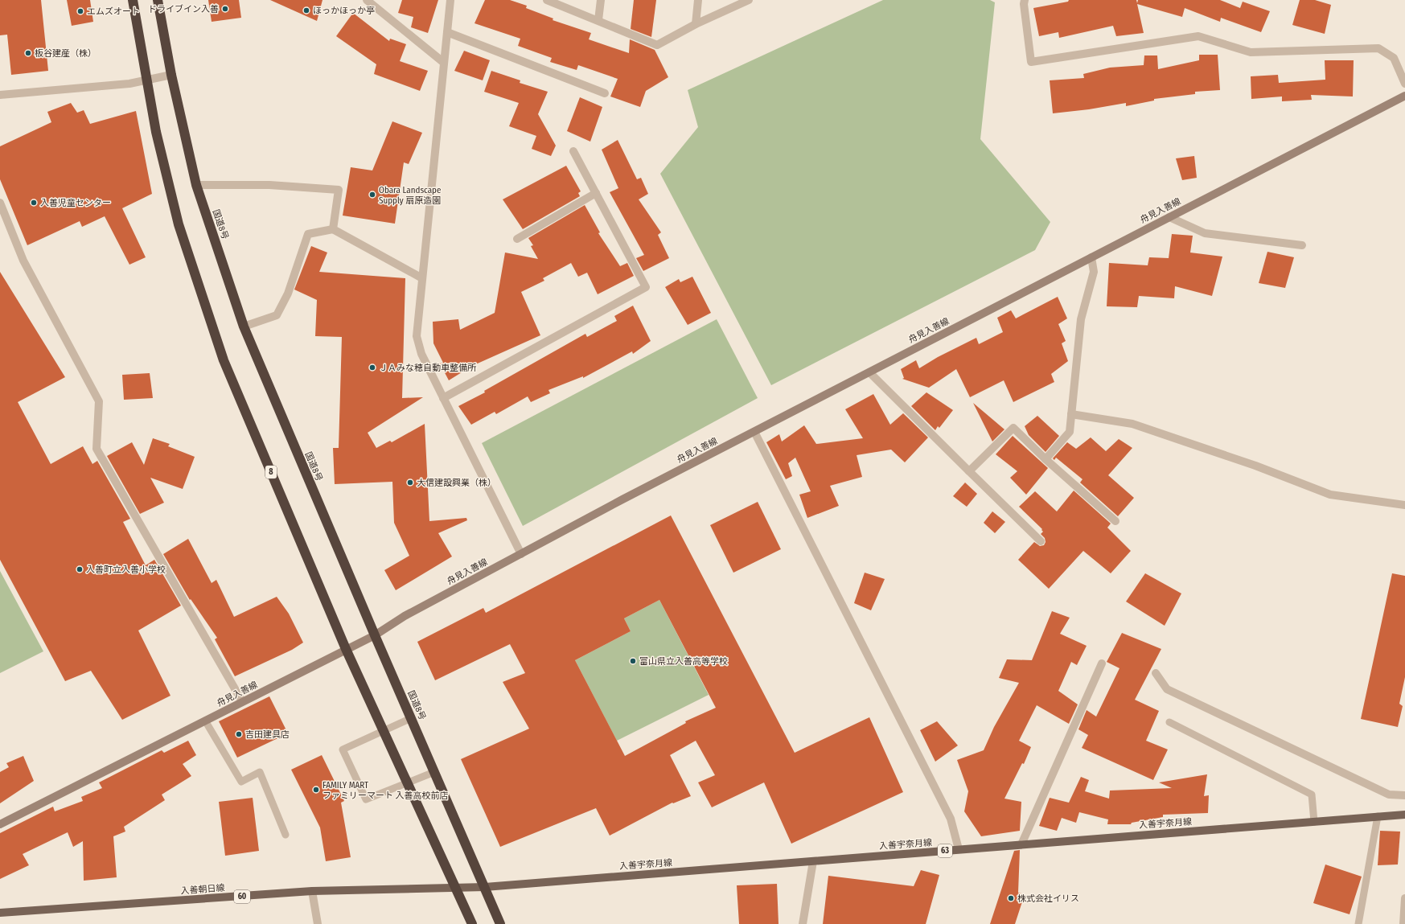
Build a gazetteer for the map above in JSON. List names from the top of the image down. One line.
{"streets":{"highway":["国道8号","8"],"main road":["舟見入善線","入善宇奈月線","63","入善朝日線","60"]},"crossings":[["舟見入善線","国道8号"],["舟見入善線","8"],["国道8号","入善宇奈月線"],["国道8号","入善朝日線"],["8","入善朝日線"],["入善宇奈月線","入善朝日線"]],"places":["ドライブイン入善","ほっかほっか亭","エムズオート","板谷建産（株）","Obara Landscape Supply 扇原造園","入善児童センター","ＪＡみな穂自動車整備所","大信建設興業（株）","入善町立入善小学校","富山県立入善高等学校","吉田建具店","FAMILY MART ファミリーマート 入善高校前店","株式会社イリス"]}
